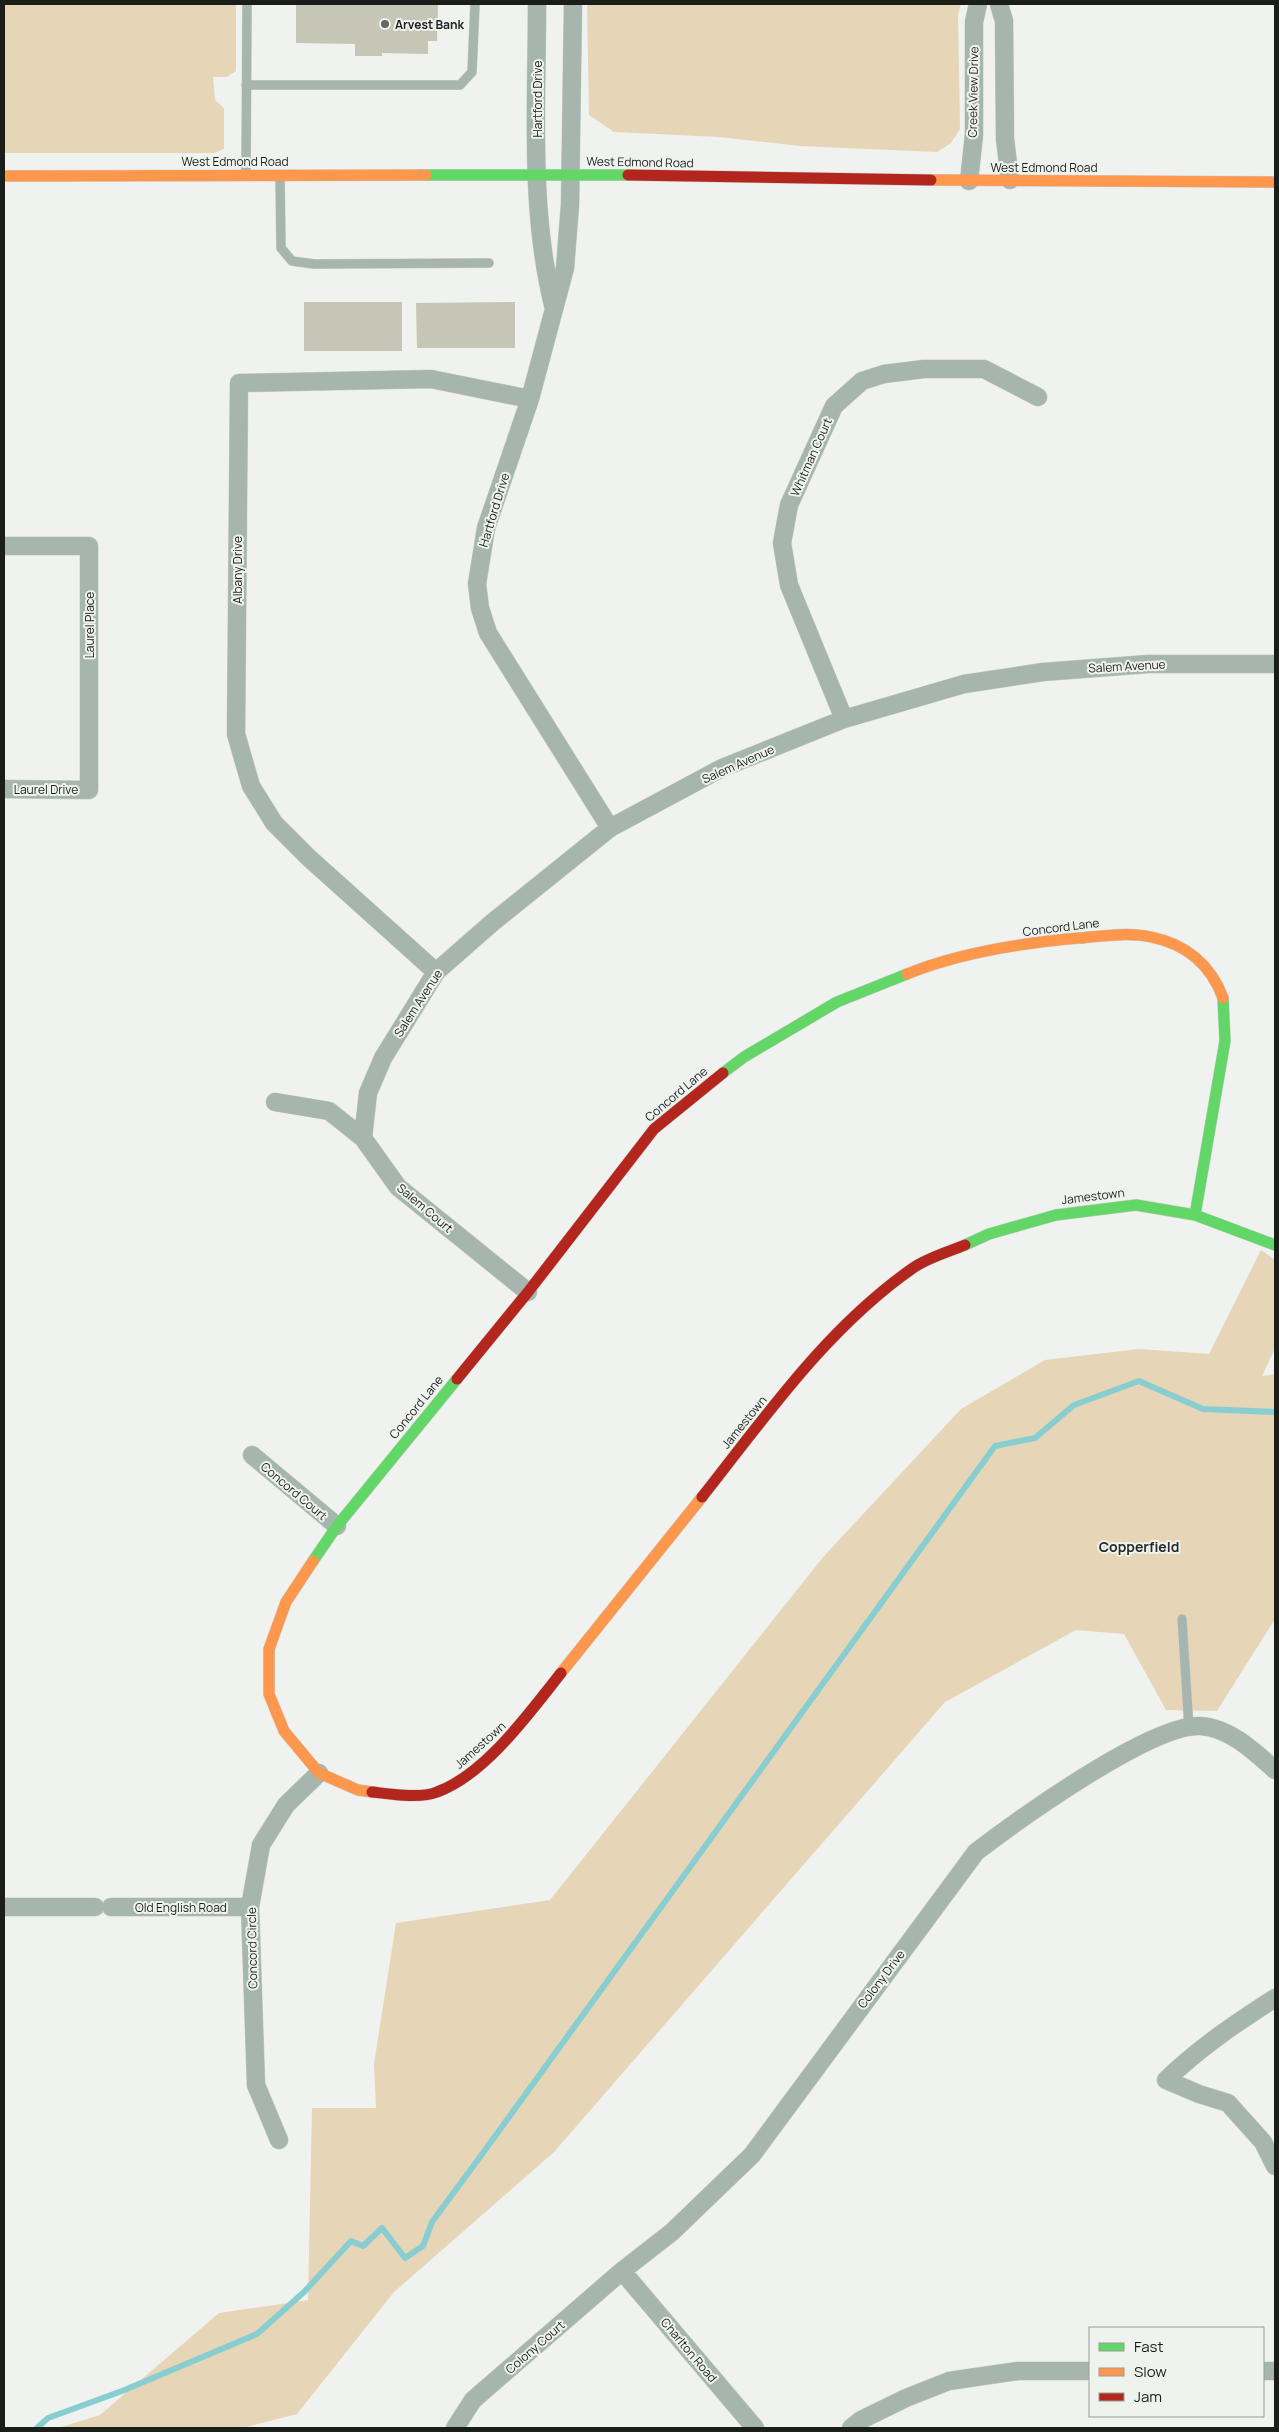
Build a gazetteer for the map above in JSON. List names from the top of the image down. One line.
{"streets":{"street":["Creek View Drive","Hartford Drive","West Edmond Road","Whitman Court","Albany Drive","Laurel Place","Salem Avenue","Laurel Drive","Concord Lane","Jamestown","Salem Court","Concord Court","Old English Road","Concord Circle","Colony Drive","Colony Court","Charlton Road"]},"crossings":[["Creek View Drive","West Edmond Road"],["Hartford Drive","West Edmond Road"],["Hartford Drive","Albany Drive"],["Hartford Drive","Salem Avenue"],["Whitman Court","Salem Avenue"],["Albany Drive","Salem Avenue"],["Laurel Place","Laurel Drive"],["Salem Avenue","Salem Court"],["Concord Lane","Jamestown"],["Concord Lane","Salem Court"],["Concord Lane","Concord Court"],["Concord Lane","Concord Circle"],["Jamestown","Concord Circle"],["Old English Road","Concord Circle"],["Colony Drive","Colony Court"],["Colony Drive","Charlton Road"],["Colony Court","Charlton Road"]],"districts":["Copperfield"],"places":["Arvest Bank"],"legend":["Fast","Slow","Jam"]}
